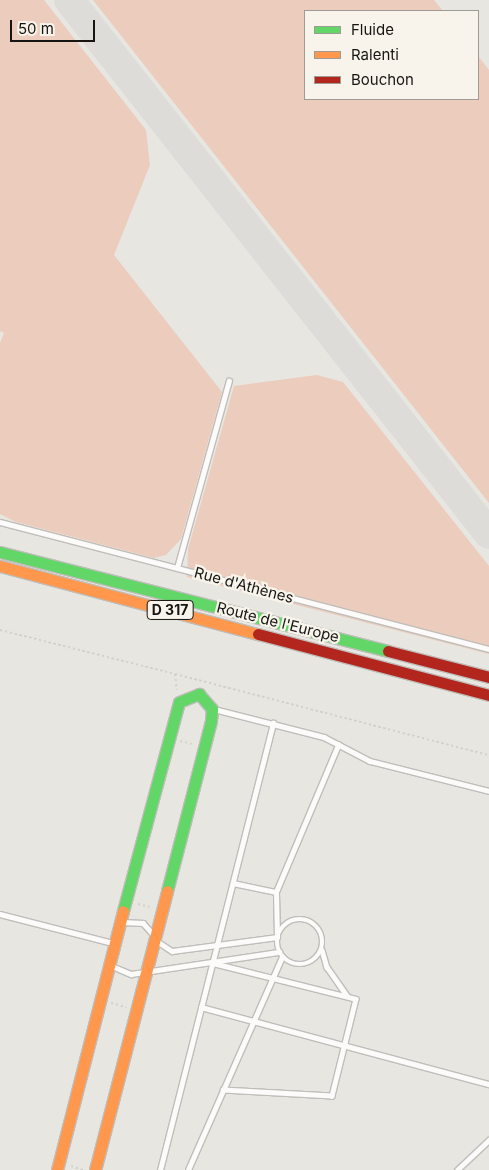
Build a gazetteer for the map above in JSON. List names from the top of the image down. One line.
{"streets":{"street":["D 317","Route de l'Europe"],"lane":["Rue d'Athènes"]},"legend":["Fluide","Ralenti","Bouchon"],"scale_bar":"50 m"}
